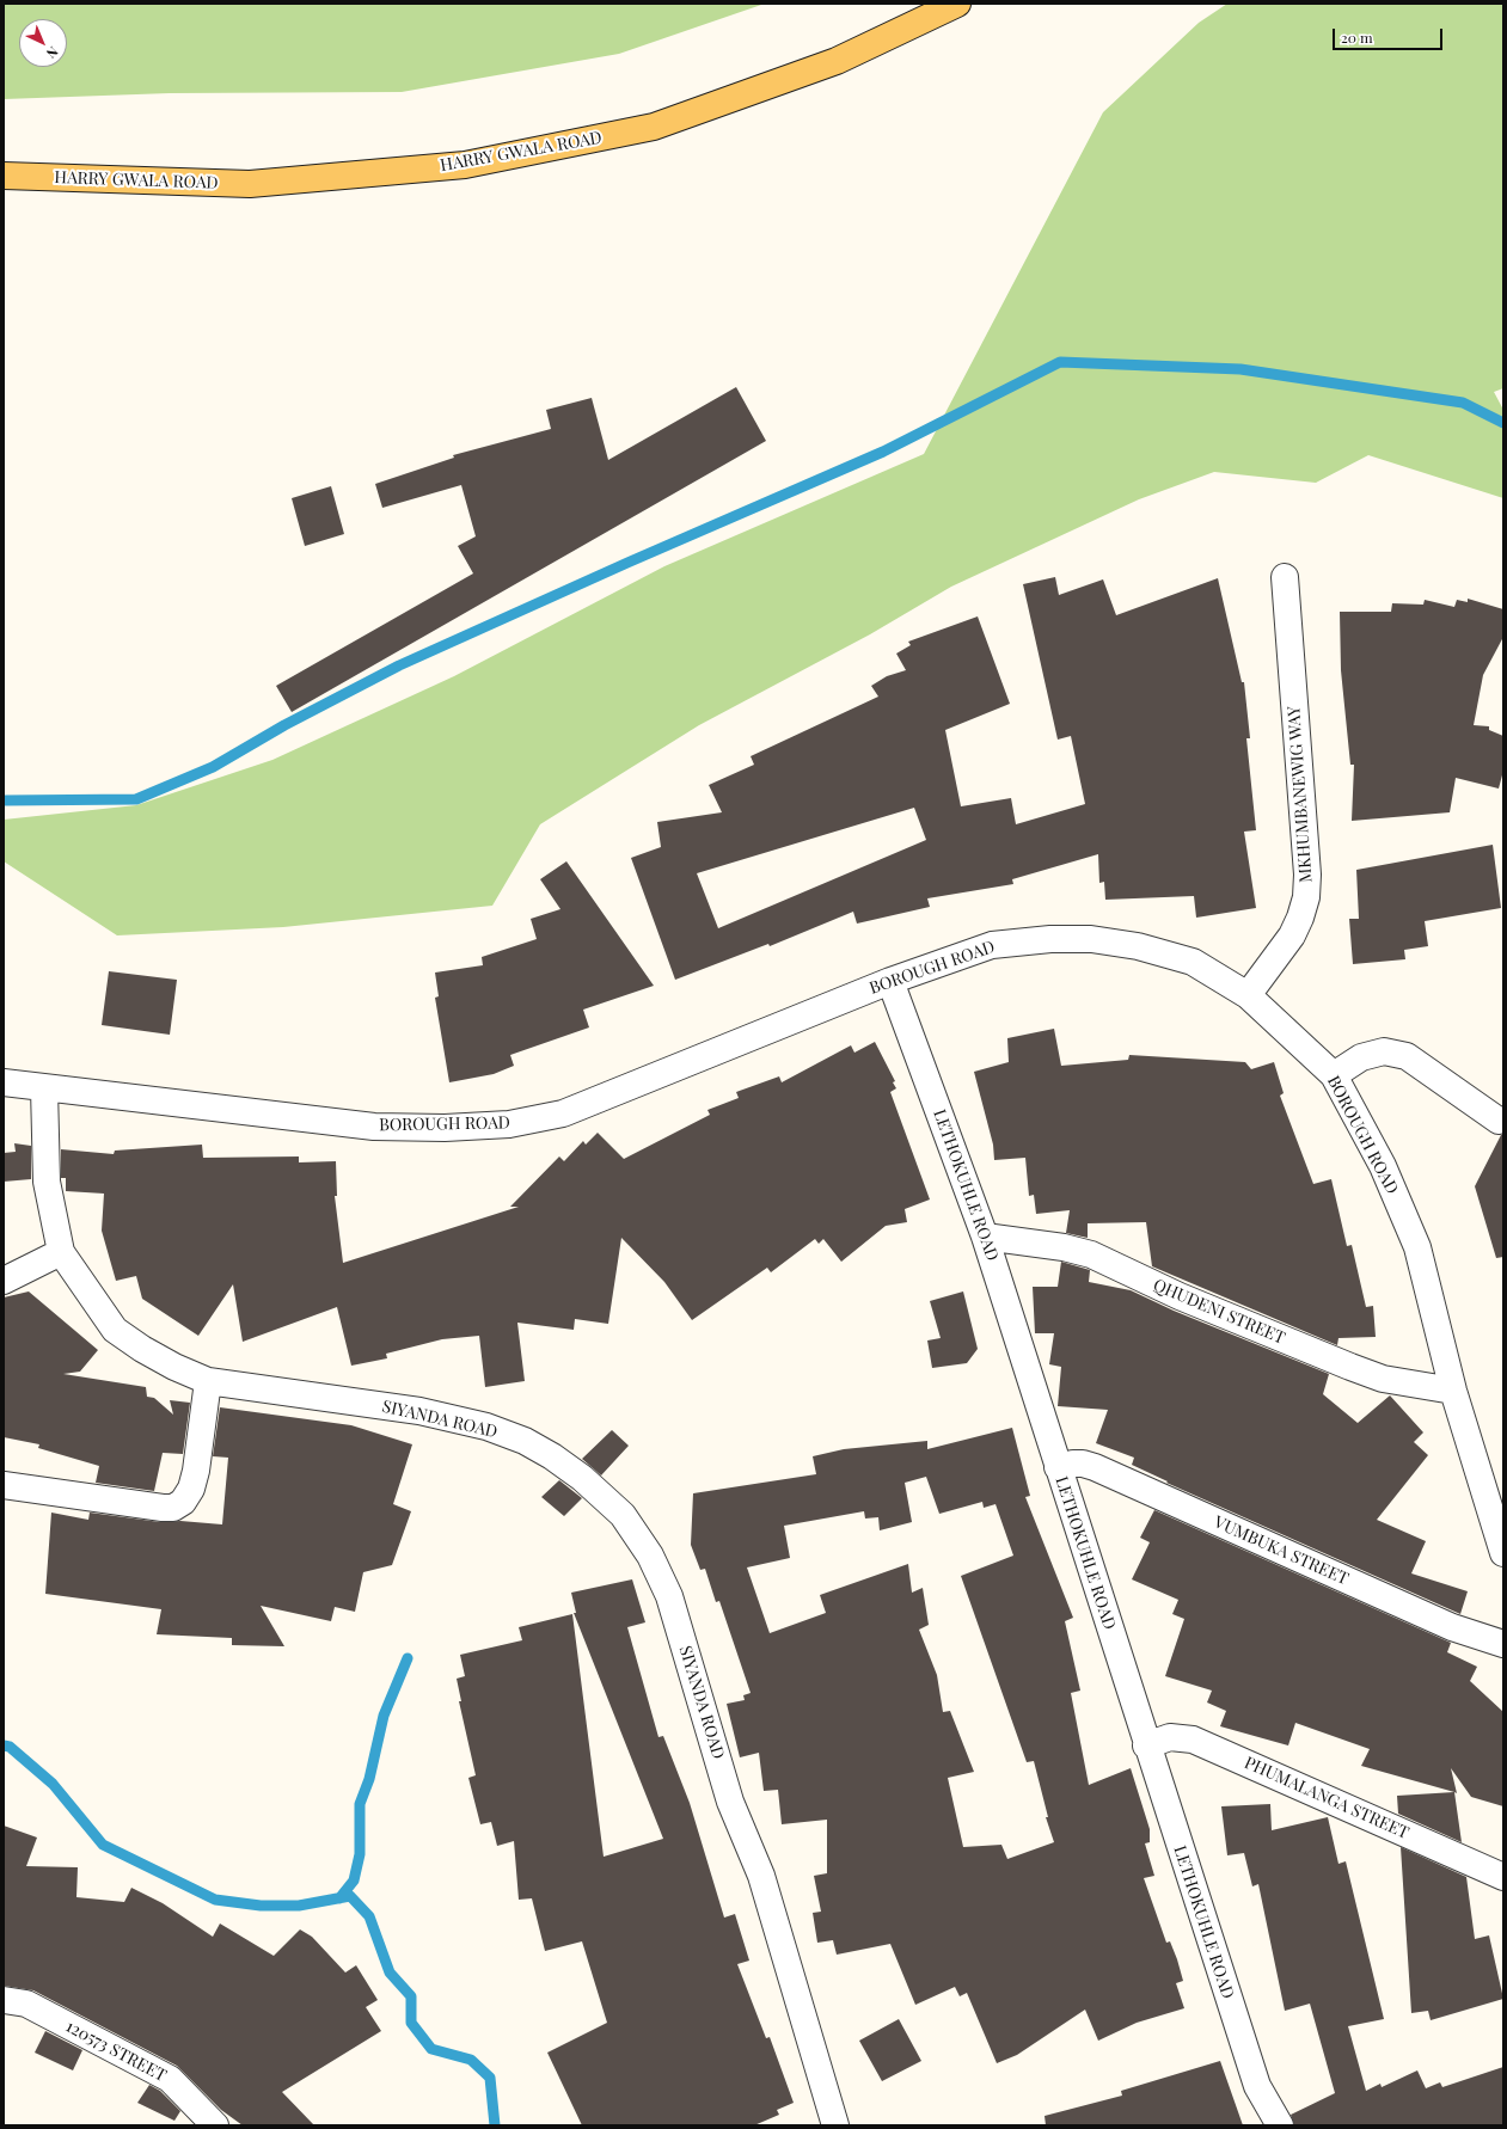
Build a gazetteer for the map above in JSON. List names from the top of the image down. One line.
{"streets":{"main road":["HARRY GWALA ROAD"],"street":["MKHUMBANEWIG WAY","BOROUGH ROAD","LETHOKUHLE ROAD","QHUDENI STREET","SIYANDA ROAD","VUMBUKA STREET","PHUMALANGA STREET","120573 STREET"]},"crossings":[["MKHUMBANEWIG WAY","BOROUGH ROAD"],["BOROUGH ROAD","LETHOKUHLE ROAD"],["BOROUGH ROAD","QHUDENI STREET"],["BOROUGH ROAD","SIYANDA ROAD"],["LETHOKUHLE ROAD","QHUDENI STREET"],["LETHOKUHLE ROAD","VUMBUKA STREET"],["LETHOKUHLE ROAD","PHUMALANGA STREET"]],"scale_bar":"20 m","north":"bottom right"}
